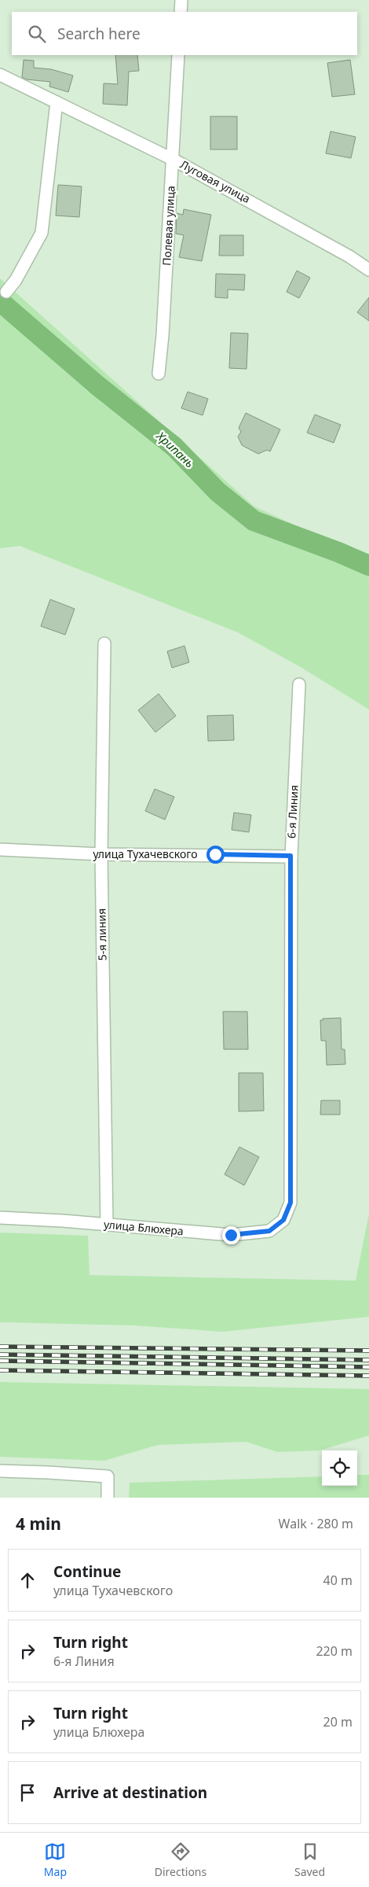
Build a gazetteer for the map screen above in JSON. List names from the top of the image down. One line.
{"streets":{"street":["Луговая улица","Полевая улица","6-я Линия","улица Тухачевского","5-я линия","улица Блюхера"]},"crossings":[["Луговая улица","Полевая улица"],["6-я Линия","улица Тухачевского"],["6-я Линия","улица Блюхера"],["улица Тухачевского","5-я линия"],["5-я линия","улица Блюхера"]],"water":["Хрипань"],"page":{"search":"Search here","heading":["4 min","Walk · 280 m"],"list":[["Continue","улица Тухачевского","40 m"],["Turn right","6-я Линия","220 m"],["Turn right","улица Блюхера","20 m"],"Arrive at destination"],"nav":["Map","Directions","Saved"]}}
